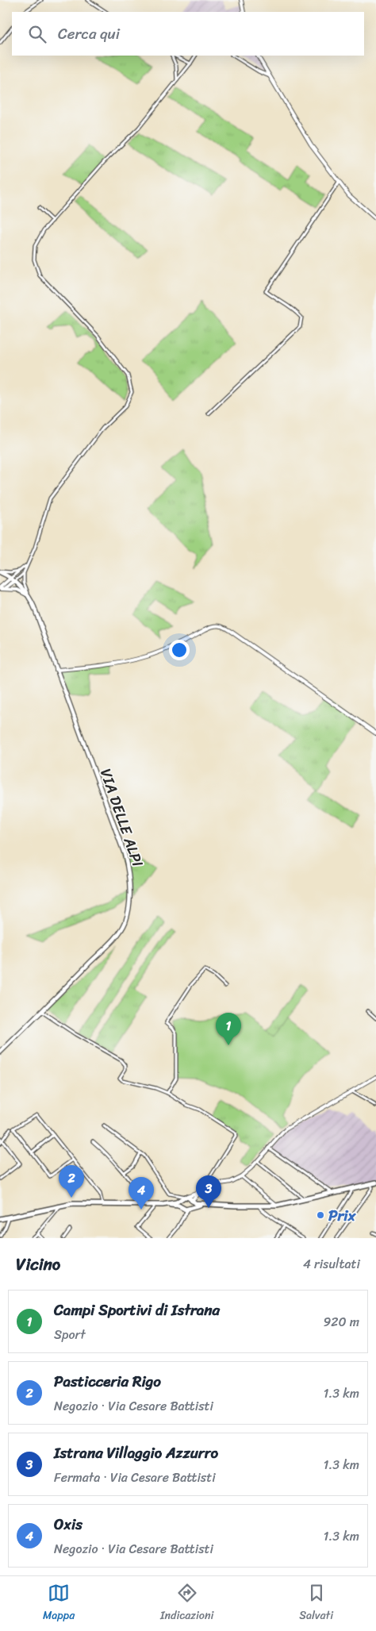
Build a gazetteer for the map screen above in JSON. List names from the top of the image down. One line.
{"streets":{"main road":["VIA DELLE ALPI"]},"places":["Prix"],"page":{"search":"Cerca qui","pins":["1","2","3","4"],"heading":["Vicino","4 risultati"],"list":[{"mark":"1","name":"Campi Sportivi di Istrana","note":"Sport","value":"920 m"},{"mark":"2","name":"Pasticceria Rigo","note":"Negozio · Via Cesare Battisti","value":"1.3 km"},{"mark":"3","name":"Istrana Villaggio Azzurro","note":"Fermata · Via Cesare Battisti","value":"1.3 km"},{"mark":"4","name":"Oxis","note":"Negozio · Via Cesare Battisti","value":"1.3 km"}],"nav":["Mappa","Indicazioni","Salvati"]}}
